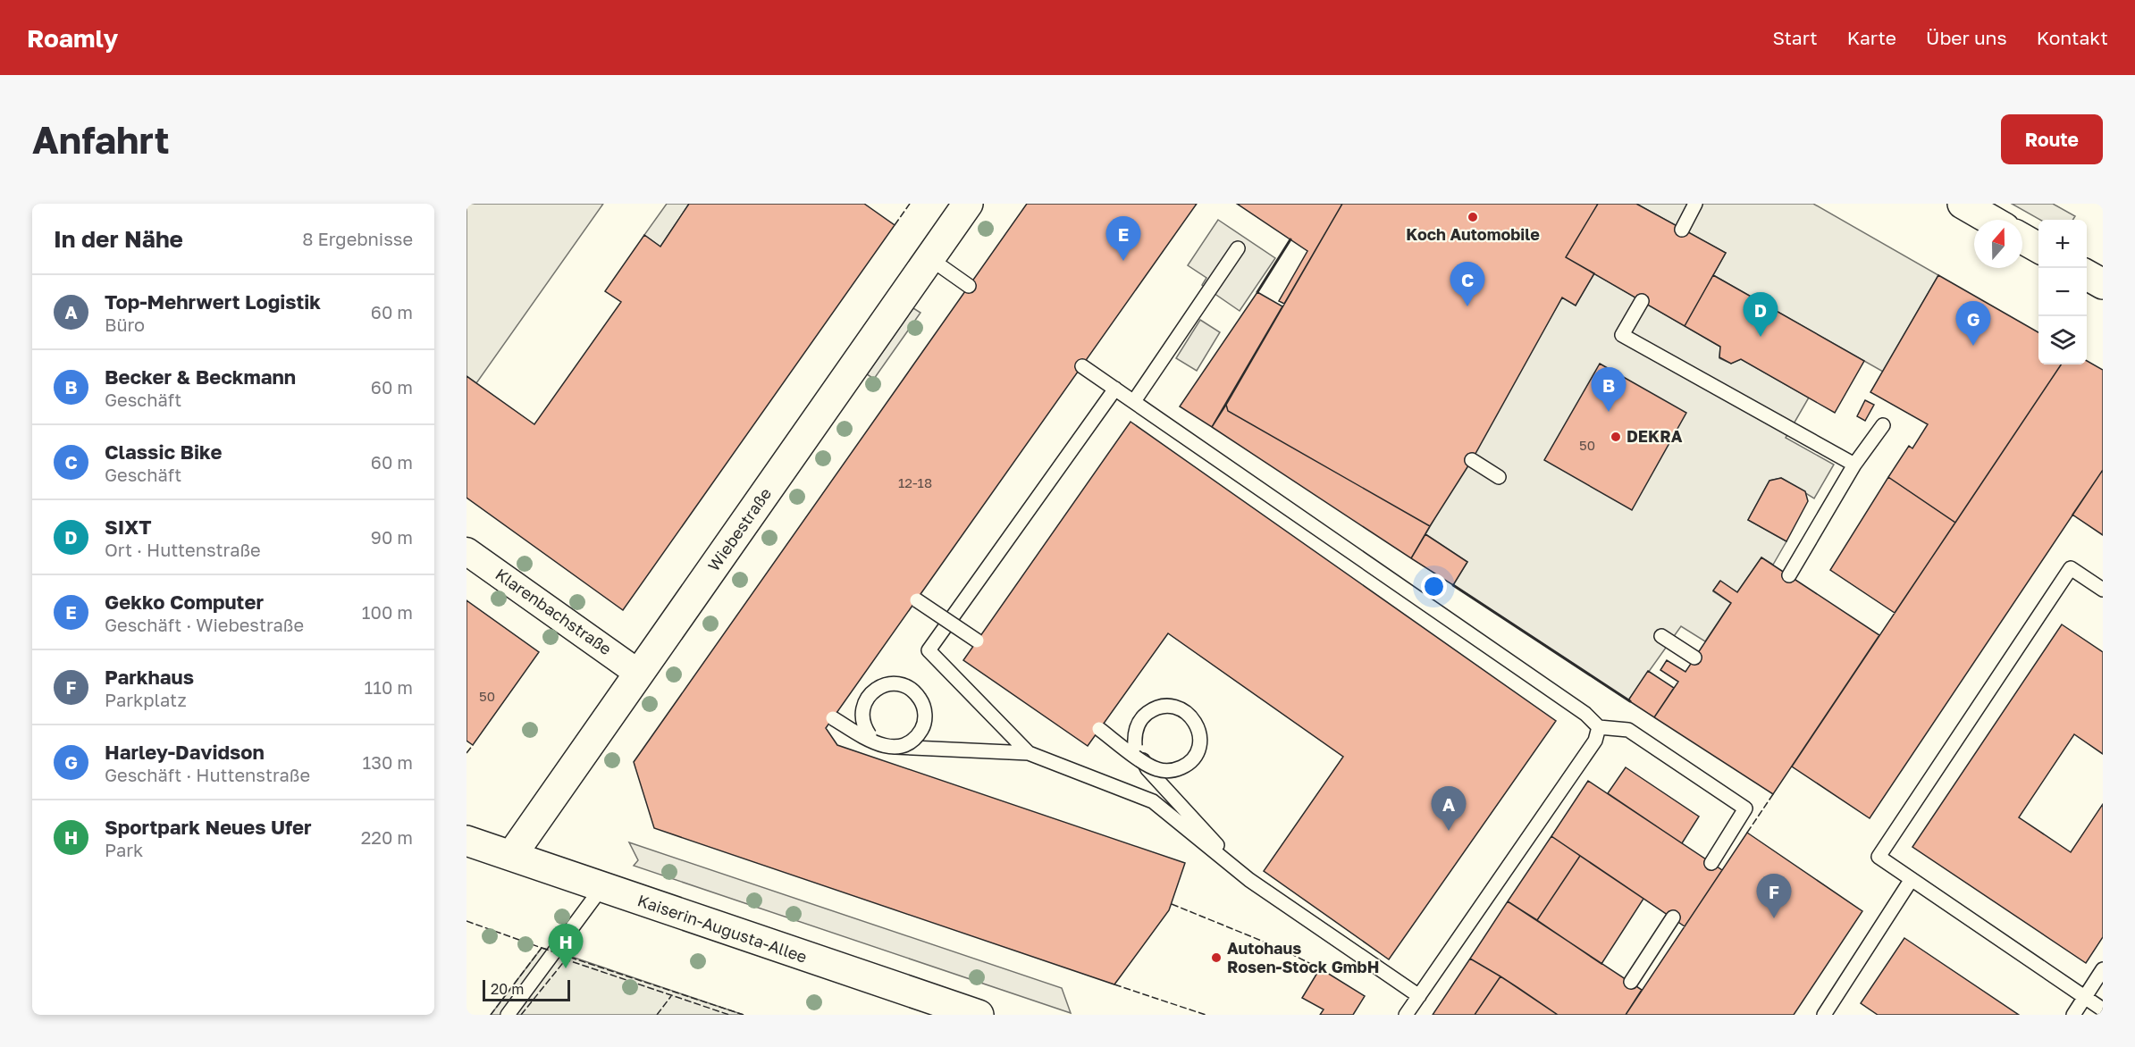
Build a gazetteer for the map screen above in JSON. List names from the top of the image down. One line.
{"streets":{"street":["Wiebestraße","Klarenbachstraße","Kaiserin-Augusta-Allee"]},"crossings":[["Wiebestraße","Klarenbachstraße"],["Wiebestraße","Kaiserin-Augusta-Allee"]],"places":["Koch Automobile","DEKRA","Autohaus Rosen-Stock GmbH"],"house_numbers":["50","12-18","50"],"scale_bar":"20 m","north":"top","page":{"header":"Roamly","nav":["Start","Karte","Über uns","Kontakt"],"buttons":"Route","title":"Anfahrt","heading":["In der Nähe","8 Ergebnisse"],"pins":["E","C","D","G","B","A","F","H"],"map_buttons":["+","−"],"list":[{"mark":"A","name":"Top-Mehrwert Logistik","note":"Büro","value":"60 m"},{"mark":"B","name":"Becker & Beckmann","note":"Geschäft","value":"60 m"},{"mark":"C","name":"Classic Bike","note":"Geschäft","value":"60 m"},{"mark":"D","name":"SIXT","note":"Ort · Huttenstraße","value":"90 m"},{"mark":"E","name":"Gekko Computer","note":"Geschäft · Wiebestraße","value":"100 m"},{"mark":"F","name":"Parkhaus","note":"Parkplatz","value":"110 m"},{"mark":"G","name":"Harley-Davidson","note":"Geschäft · Huttenstraße","value":"130 m"},{"mark":"H","name":"Sportpark Neues Ufer","note":"Park","value":"220 m"}],"scale":"20 m"}}
